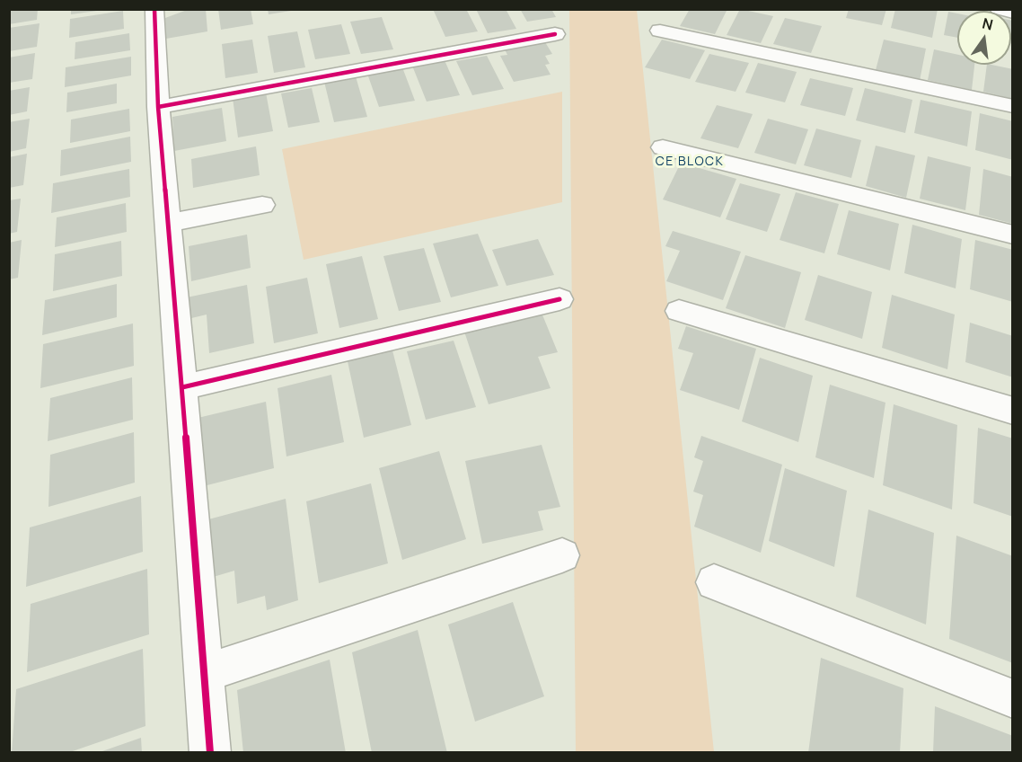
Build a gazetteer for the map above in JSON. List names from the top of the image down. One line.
{"districts":["CE BLOCK"],"north":"top"}
